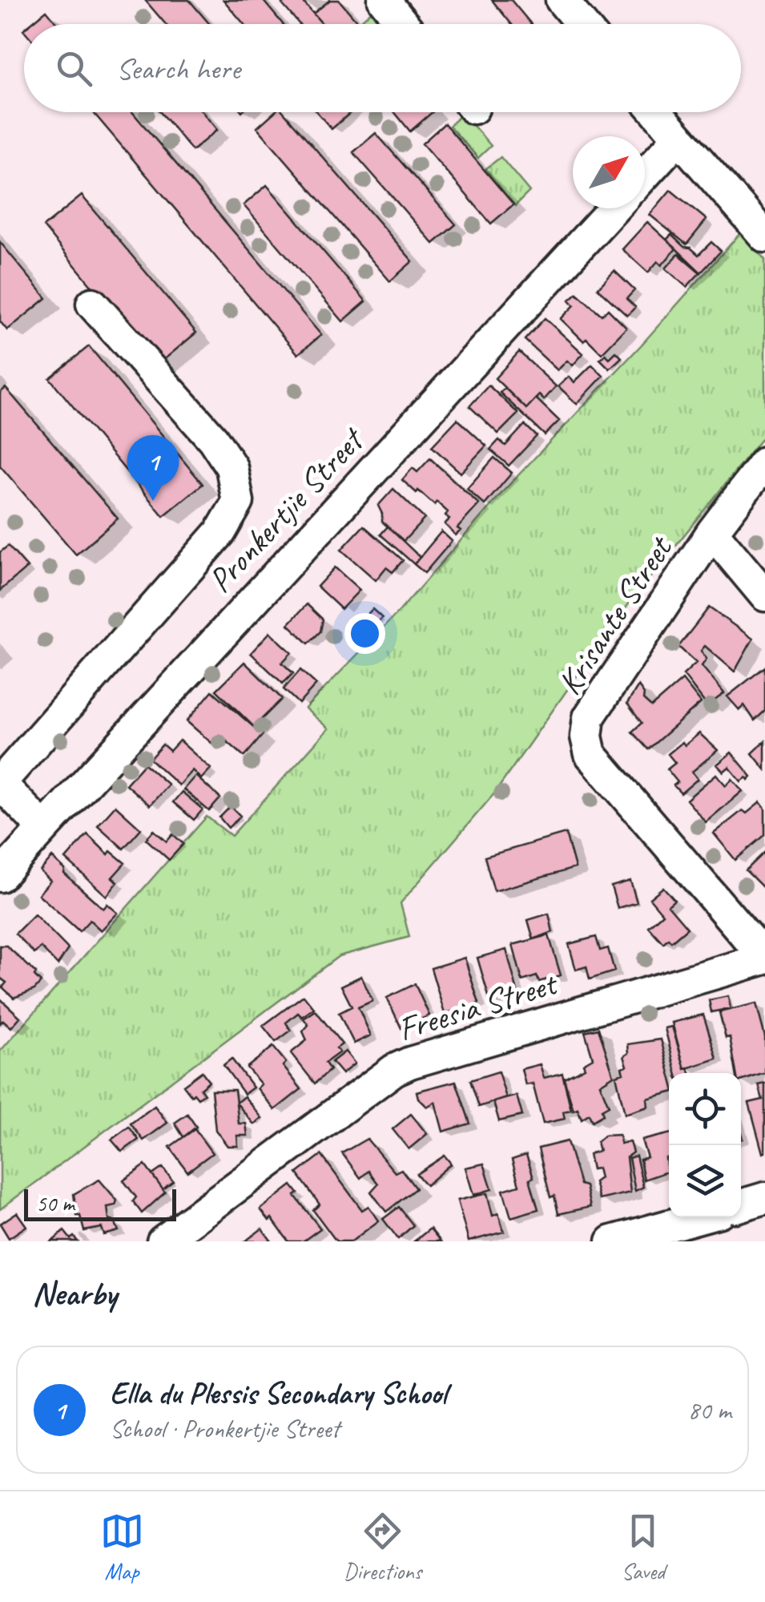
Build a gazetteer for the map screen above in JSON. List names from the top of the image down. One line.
{"streets":{"street":["Pronkertjie Street","Krisante Street","Freesia Street"]},"crossings":[["Krisante Street","Freesia Street"]],"scale_bar":"50 m","north":"top right","page":{"search":"Search here","pins":"1","scale":"50 m","heading":"Nearby","list":[{"mark":"1","name":"Ella du Plessis Secondary School","note":"School · Pronkertjie Street","value":"80 m"}],"nav":["Map","Directions","Saved"]}}
